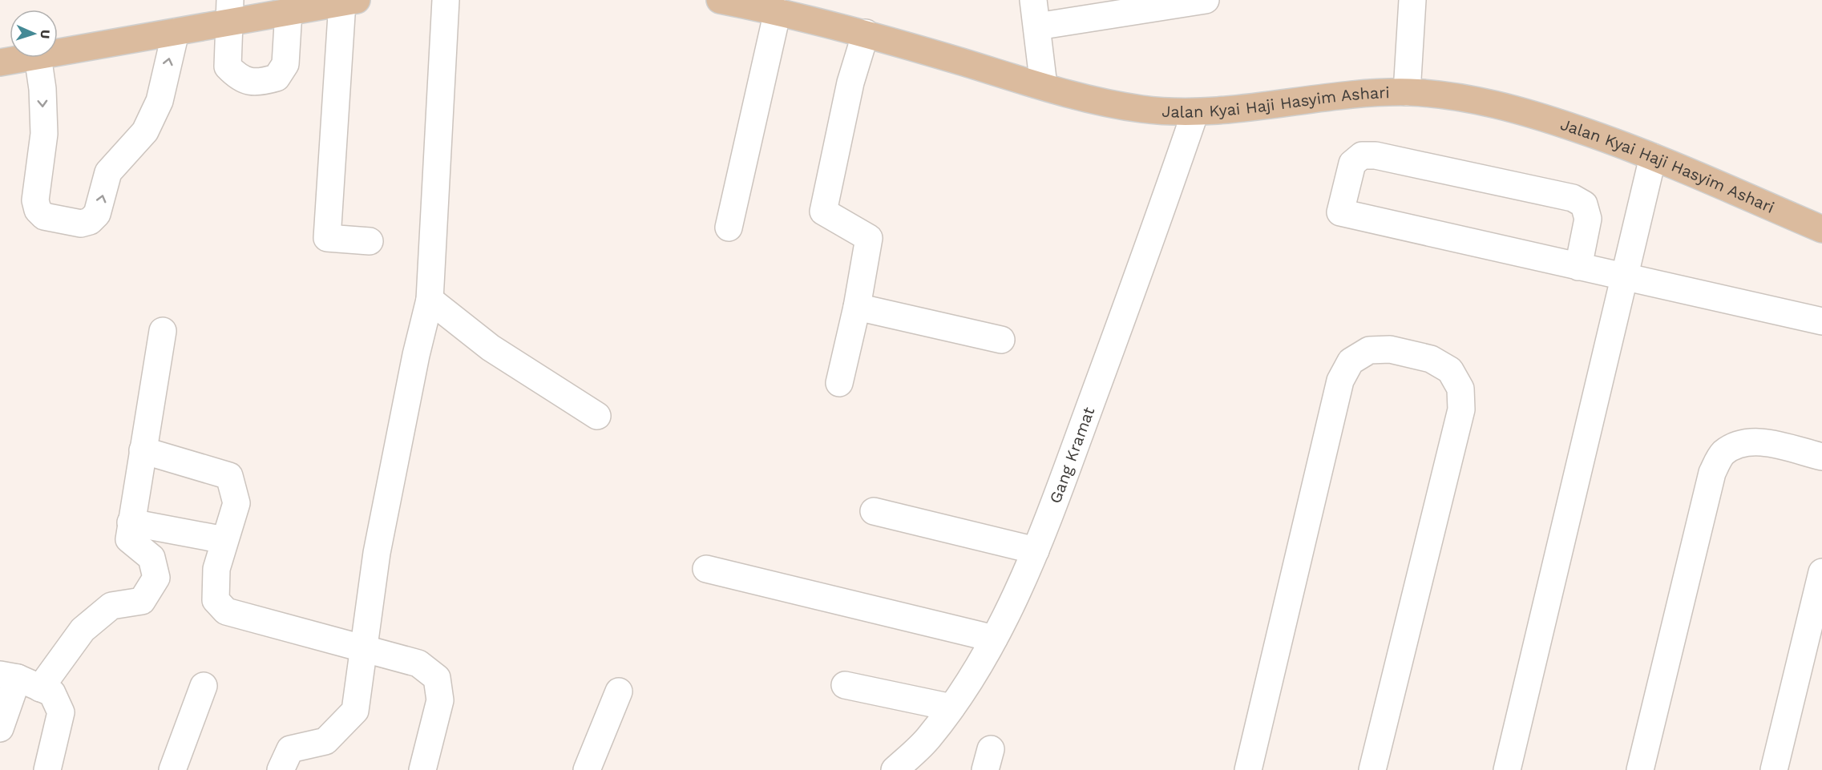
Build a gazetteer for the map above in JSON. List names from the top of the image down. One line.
{"streets":{"main road":["Jalan Kyai Haji Hasyim Ashari"],"street":["Gang Kramat"]},"crossings":[["Jalan Kyai Haji Hasyim Ashari","Gang Kramat"]],"north":"right"}
